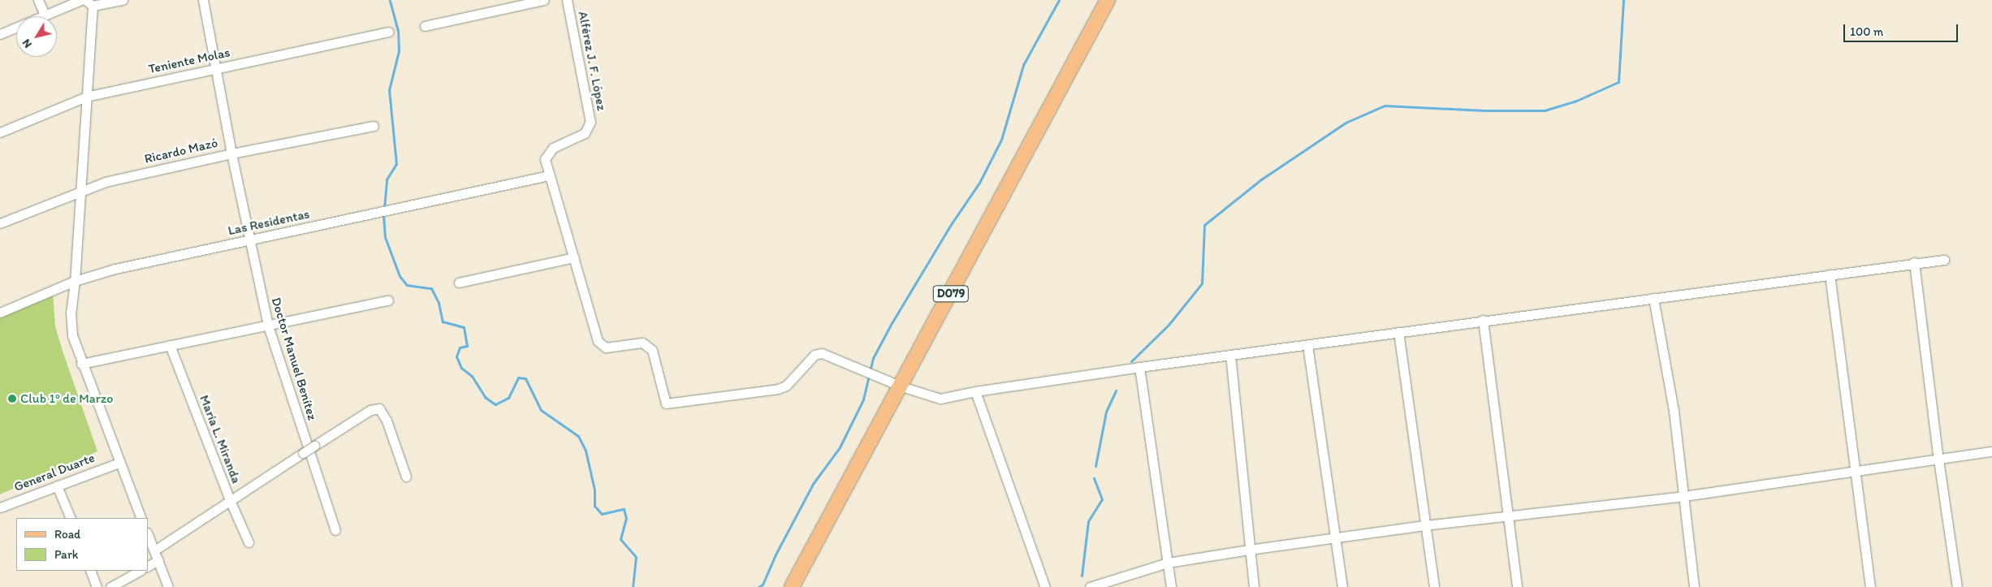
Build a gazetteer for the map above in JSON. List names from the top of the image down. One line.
{"streets":{"main road":["D079"],"street":["Teniente Molas","Alférez J. F. López","Ricardo Mazó","Las Residentas","Doctor Manuel Benítez","María L. Miranda","General Duarte"]},"crossings":[["Teniente Molas","Doctor Manuel Benítez"],["Alférez J. F. López","Las Residentas"],["Ricardo Mazó","Doctor Manuel Benítez"],["Las Residentas","Doctor Manuel Benítez"]],"places":["Club 1º de Marzo"],"legend":["Road","Park"],"scale_bar":"100 m","north":"bottom left"}
